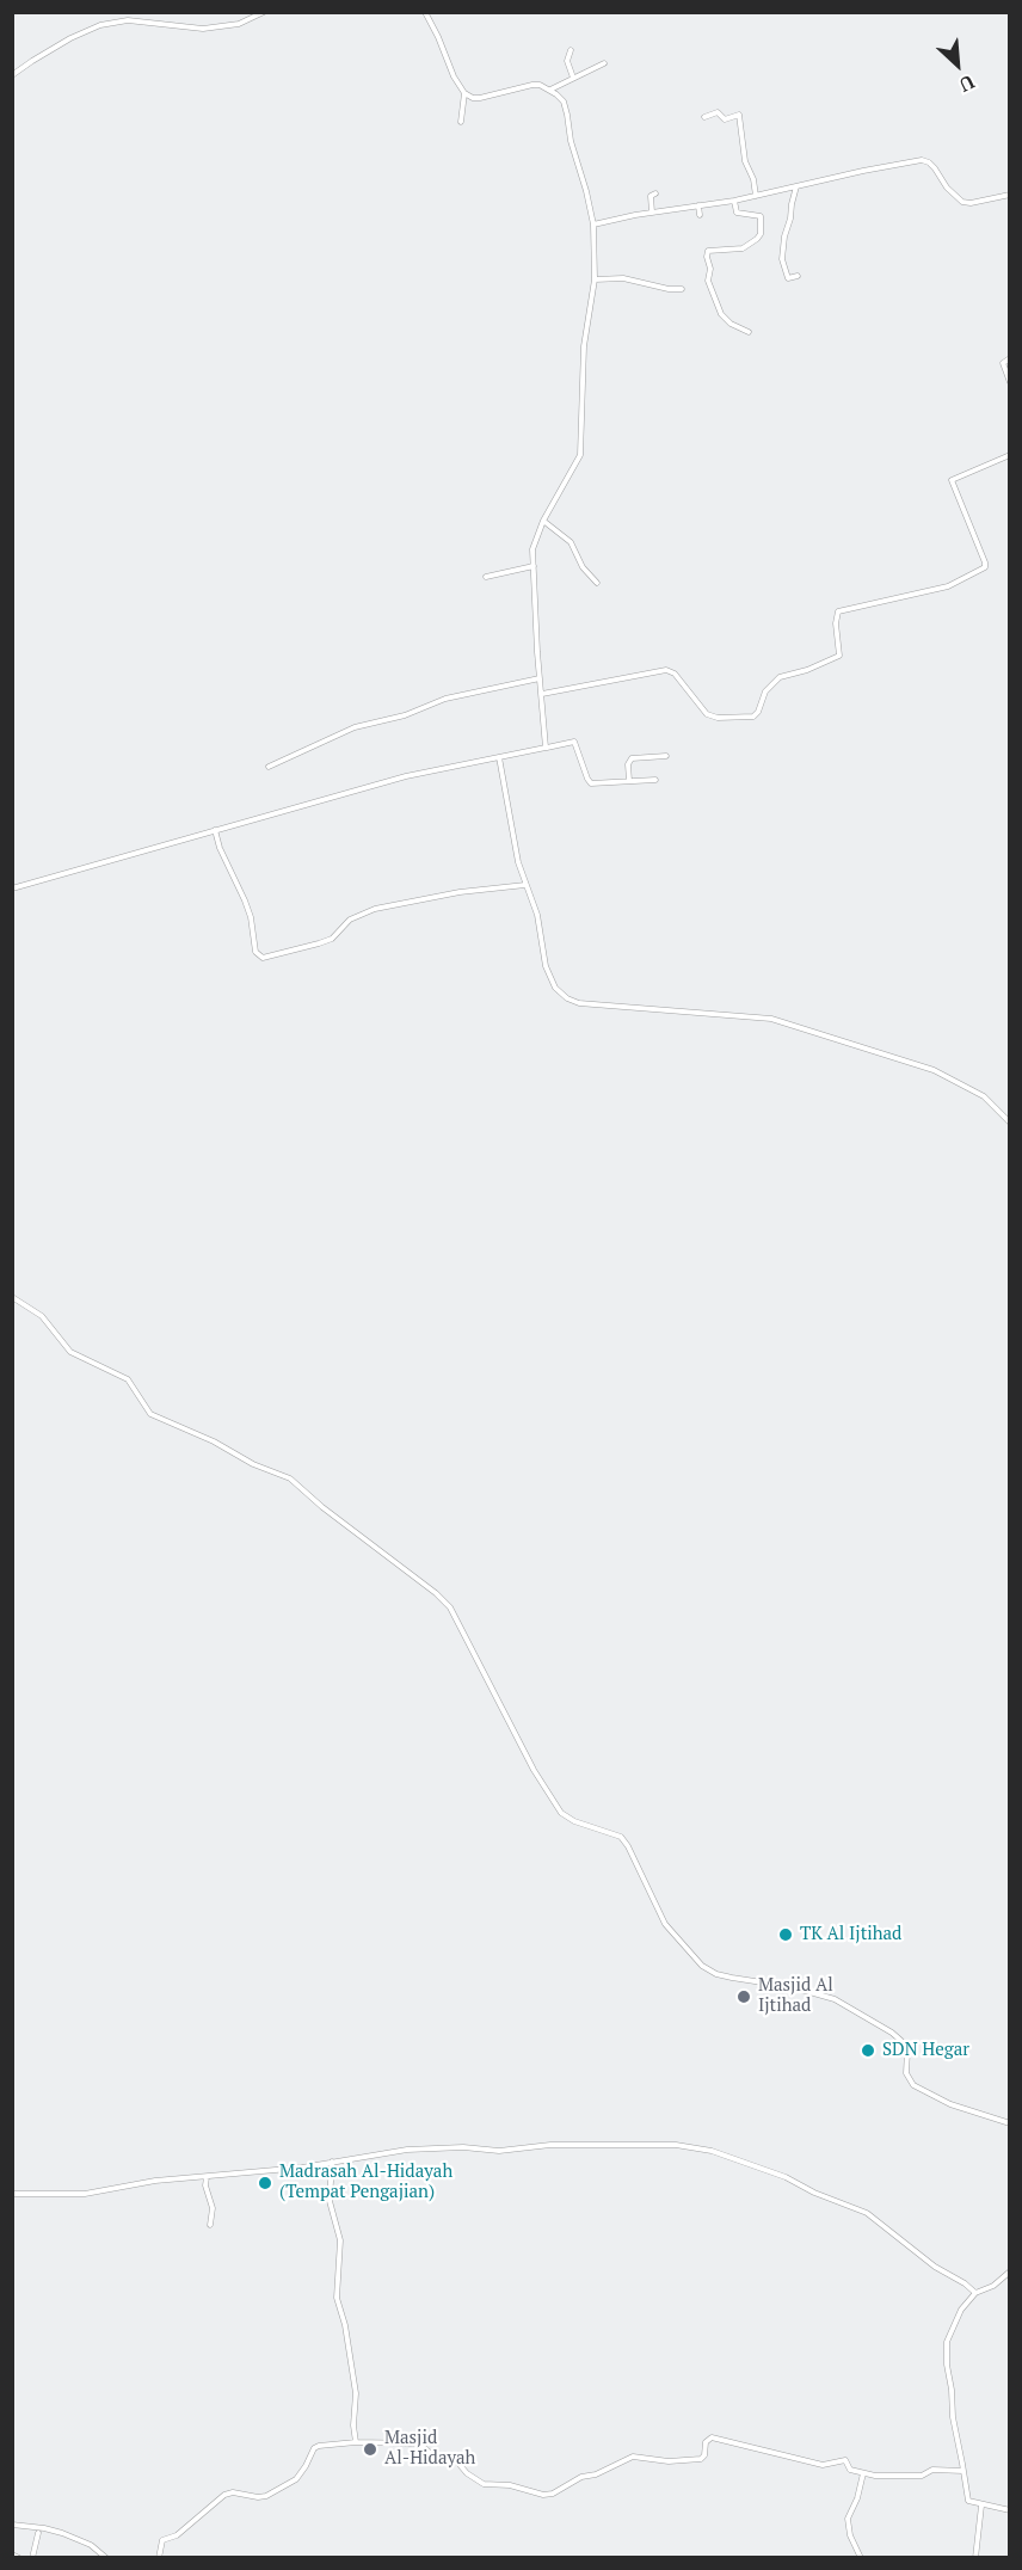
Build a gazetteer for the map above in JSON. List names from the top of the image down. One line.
{"places":["TK Al Ijtihad","Masjid Al Ijtihad","SDN Hegar","Madrasah Al-Hidayah (Tempat Pengajian)","Masjid Al-Hidayah"],"north":"bottom right"}
